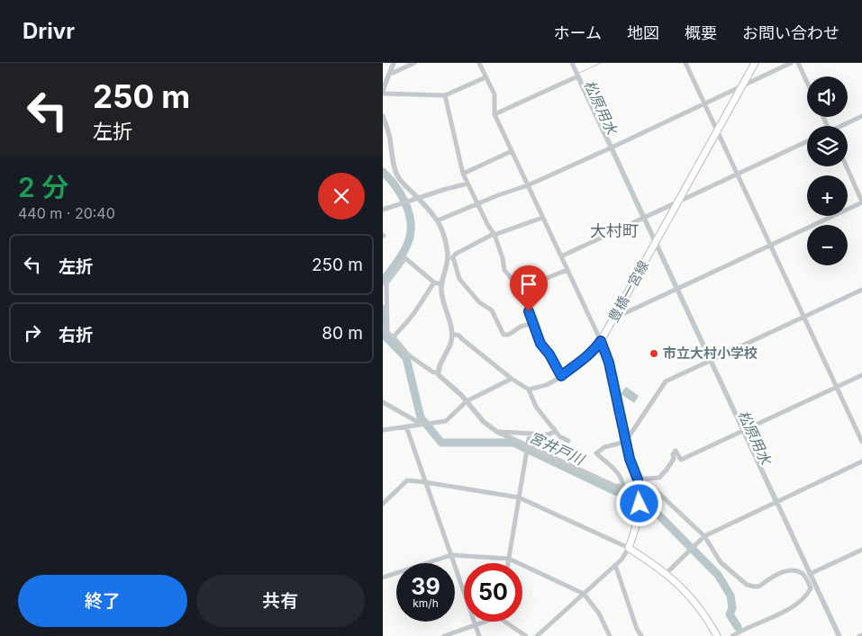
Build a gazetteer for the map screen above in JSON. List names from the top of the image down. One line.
{"streets":{"main road":["豊橋一宮線"]},"districts":["大村町"],"water":["松原用水","宮井戸川"],"places":["市立大村小学校"],"page":{"header":"Drivr","nav":["ホーム","地図","概要","お問い合わせ"],"turn":["250 m","左折"],"map_buttons":["+","−"],"heading":["2 分","440 m · 20:40"],"list":[{"name":"左折","value":"250 m"},{"name":"右折","value":"80 m"}],"speed":"39 km/h","limit":"50","buttons":["終了","共有"]}}
